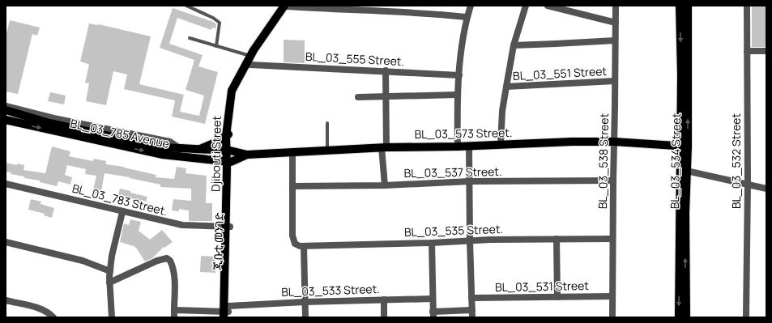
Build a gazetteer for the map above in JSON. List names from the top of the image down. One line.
{"streets":{"main road":["BL_03_785 Avenue","BL_03_573 Street.","Djibouti Street","BL_03_534 Street"],"street":["BL_03_555 Street.","BL_03_551 Street","BL_03_538 Street","BL_03_532 Street","BL_03_537 Street.","BL_03_783 Street.","BL_03_535 Street.","BL_03_531 Street","BL_03_533 Street."]},"crossings":[["BL_03_551 Street","BL_03_538 Street"],["BL_03_785 Avenue","BL_03_573 Street."],["BL_03_785 Avenue","Djibouti Street"],["BL_03_573 Street.","BL_03_538 Street"],["BL_03_573 Street.","BL_03_534 Street"],["Djibouti Street","BL_03_783 Street."],["Djibouti Street","BL_03_533 Street."],["BL_03_538 Street","BL_03_537 Street."],["BL_03_538 Street","BL_03_535 Street."],["BL_03_538 Street","BL_03_531 Street"],["BL_03_537 Street.","BL_03_535 Street."]]}
